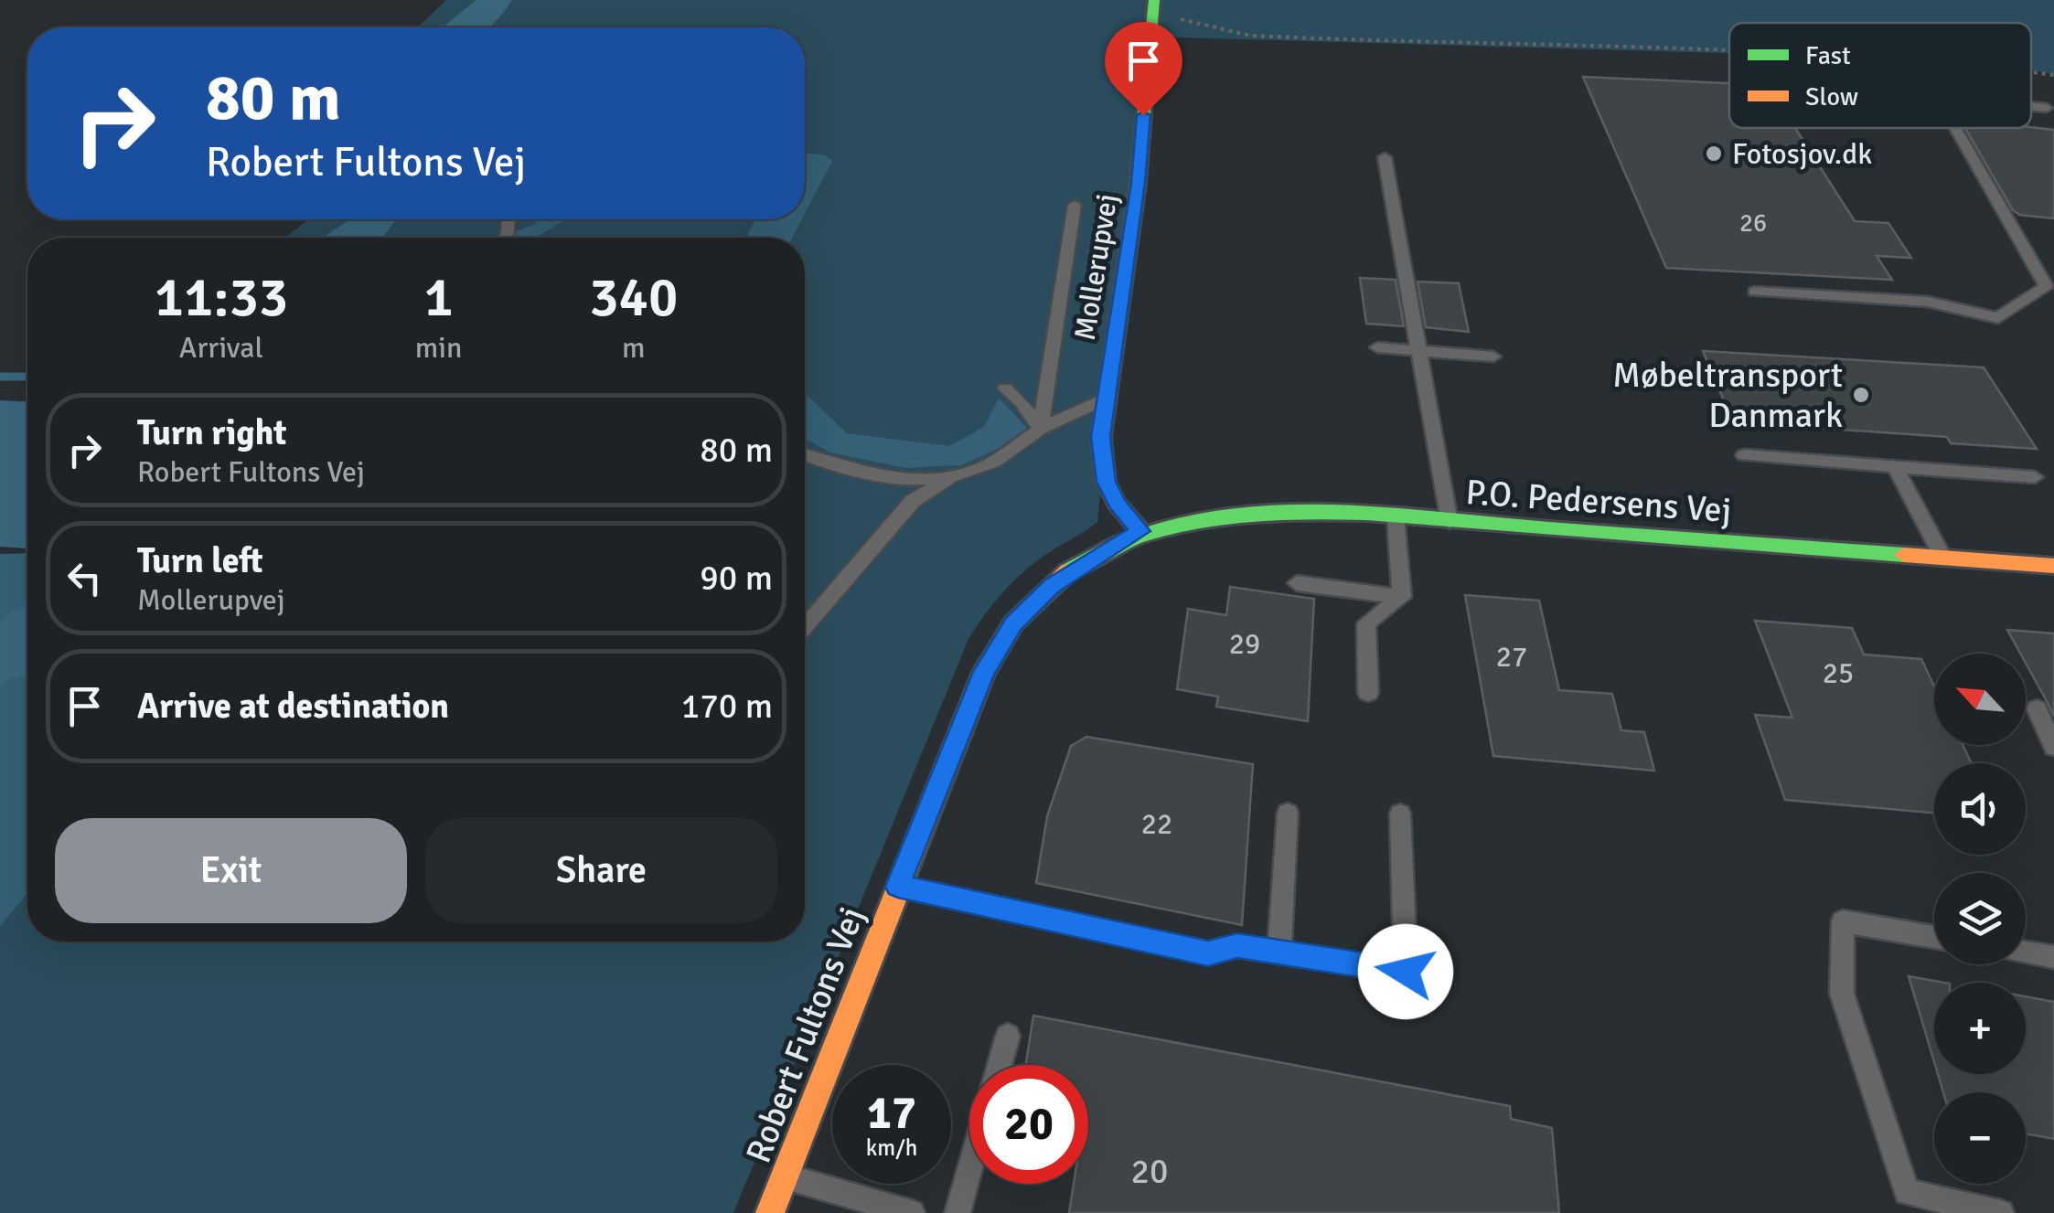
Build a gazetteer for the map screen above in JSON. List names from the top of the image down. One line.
{"streets":{"street":["Mollerupvej","P.O. Pedersens Vej","Robert Fultons Vej"]},"crossings":[["Mollerupvej","P.O. Pedersens Vej"],["Mollerupvej","Robert Fultons Vej"],["P.O. Pedersens Vej","Robert Fultons Vej"]],"places":["Fotosjov.dk","Møbeltransport Danmark"],"house_numbers":["26","29","27","25","22","20"],"legend":["Fast","Slow"],"north":"top left","page":{"turn":["80 m","Robert Fultons Vej"],"eta":["11:33","Arrival","1","min","340","m"],"list":[{"name":"Turn right","note":"Robert Fultons Vej","value":"80 m"},{"name":"Turn left","note":"Mollerupvej","value":"90 m"},{"name":"Arrive at destination","value":"170 m"}],"map_buttons":["+","−"],"buttons":["Exit","Share"],"speed":"17 km/h","limit":"20"}}
